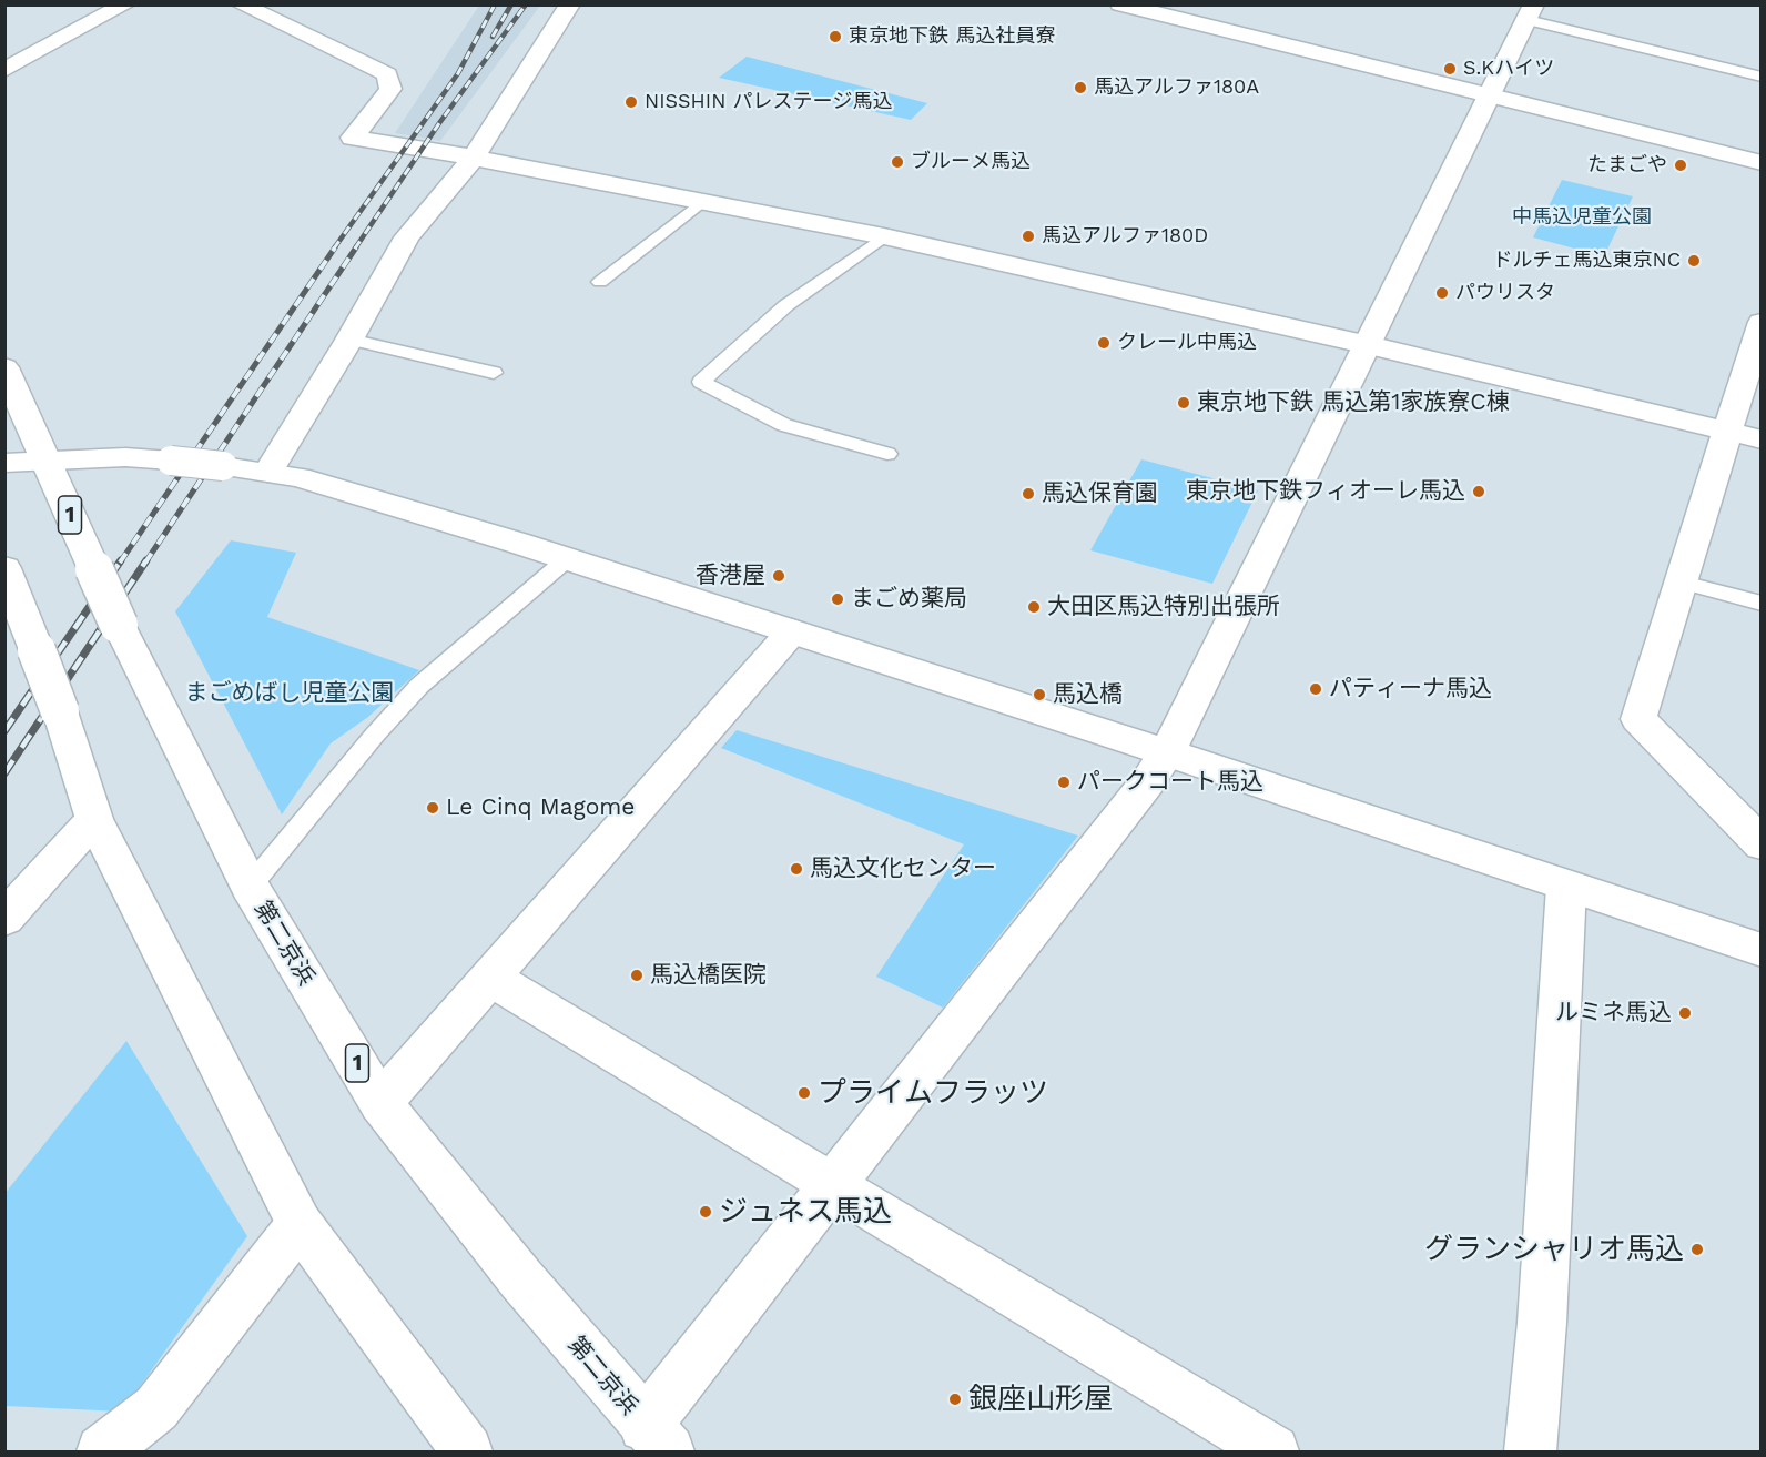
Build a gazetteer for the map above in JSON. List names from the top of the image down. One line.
{"streets":{"main road":["1","第二京浜"]},"parks":["中馬込児童公園","まごめばし児童公園"],"places":["東京地下鉄 馬込社員寮","S.Kハイツ","馬込アルファ180A","NISSHIN パレステージ馬込","ブルーメ馬込","たまごや","馬込アルファ180D","ドルチェ馬込東京NC","パウリスタ","クレール中馬込","東京地下鉄 馬込第1家族寮C棟","東京地下鉄フィオーレ馬込","馬込保育園","香港屋","まごめ薬局","大田区馬込特別出張所","パティーナ馬込","馬込橋","パークコート馬込","Le Cinq Magome","馬込文化センター","馬込橋医院","ルミネ馬込","プライムフラッツ","ジュネス馬込","グランシャリオ馬込","銀座山形屋"]}
